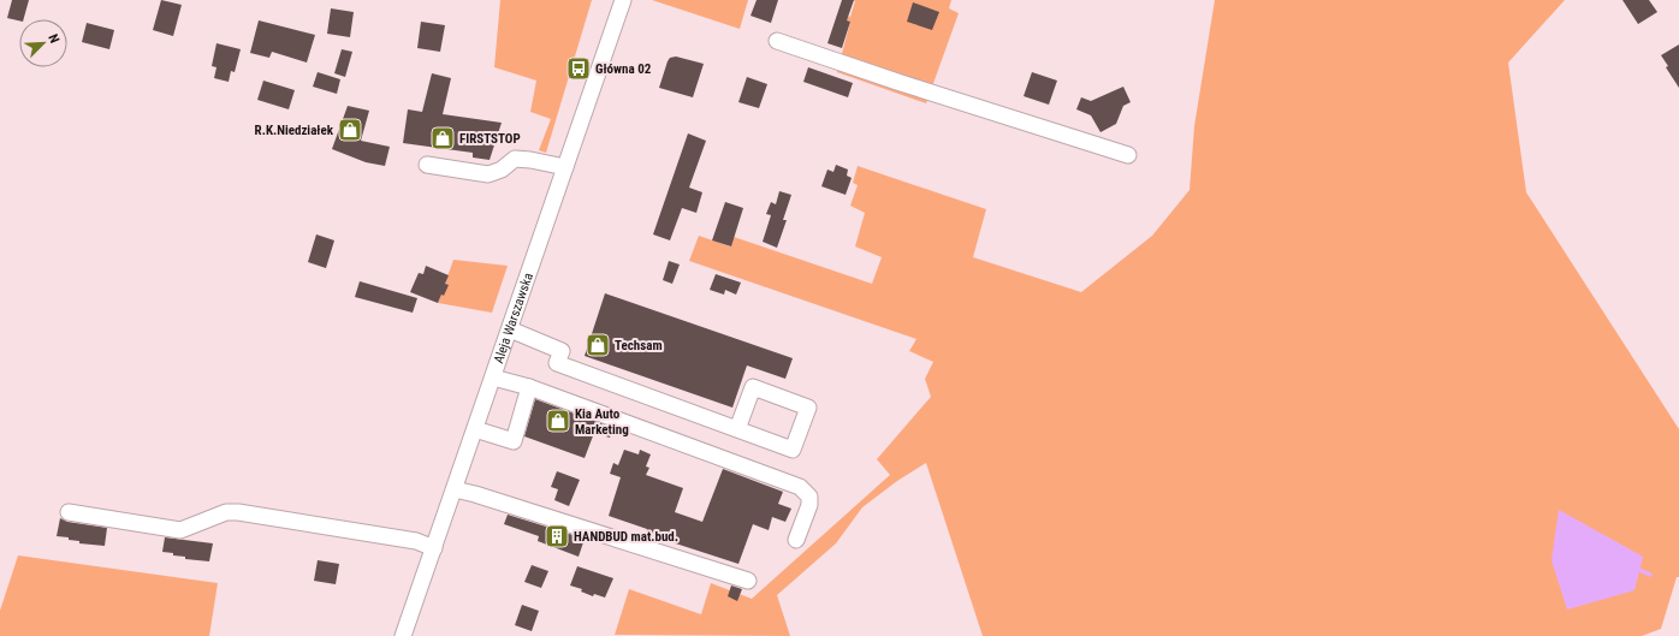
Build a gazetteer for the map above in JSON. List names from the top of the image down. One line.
{"streets":{"street":["Aleja Warszawska"]},"places":{"bus stop":["Główna 02"],"shop":["R.K.Niedziałek","FIRSTSTOP","Techsam","Kia Auto Marketing"],"building":["HANDBUD mat.bud."]},"north":"top right"}
